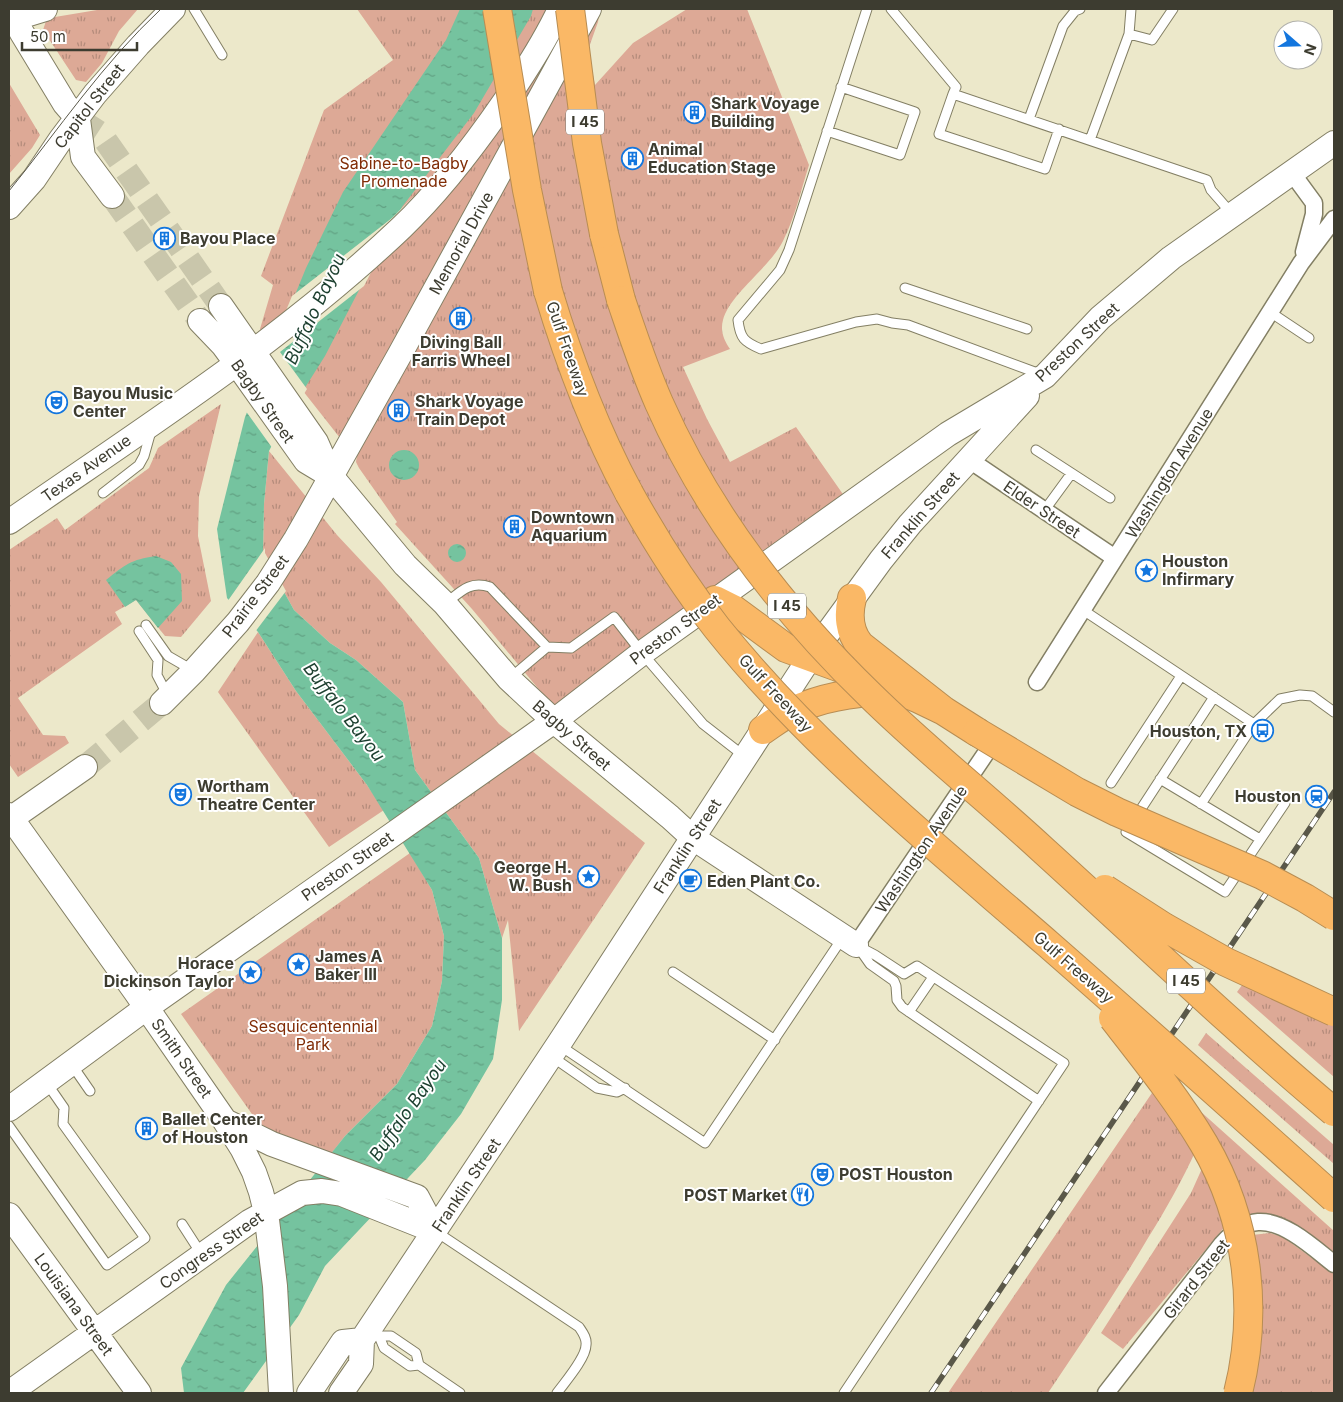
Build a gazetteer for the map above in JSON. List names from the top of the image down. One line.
{"streets":{"highway":["I 45","Gulf Freeway"],"main road":["Capitol Street","Memorial Drive","Preston Street","Bagby Street","Texas Avenue","Franklin Street","Prairie Street","Smith Street","Congress Street","Louisiana Street"],"street":["Washington Avenue","Elder Street","Girard Street"]},"crossings":[["Memorial Drive","Bagby Street"],["Memorial Drive","Prairie Street"],["Preston Street","Bagby Street"],["Preston Street","Washington Avenue"],["Preston Street","Franklin Street"],["Preston Street","Smith Street"],["Bagby Street","Texas Avenue"],["Bagby Street","Washington Avenue"],["Bagby Street","Franklin Street"],["Bagby Street","Prairie Street"],["Washington Avenue","Elder Street"],["Elder Street","Franklin Street"],["Franklin Street","Congress Street"],["Smith Street","Congress Street"],["Congress Street","Louisiana Street"]],"water":["Buffalo Bayou"],"parks":["Sabine-to-Bagby Promenade","Sesquicentennial Park"],"places":{"building":["Shark Voyage Building","Animal Education Stage","Bayou Place","Diving Ball Farris Wheel","Shark Voyage Train Depot","Downtown Aquarium","Ballet Center of Houston"],"theatre":["Bayou Music Center","Wortham Theatre Center","POST Houston"],"place":["Houston Infirmary","George H. W. Bush","James A Baker III","Horace Dickinson Taylor"],"bus stop":["Houston, TX"],"station":["Houston"],"cafe":["Eden Plant Co."],"restaurant":["POST Market"]},"scale_bar":"50 m","north":"right"}
